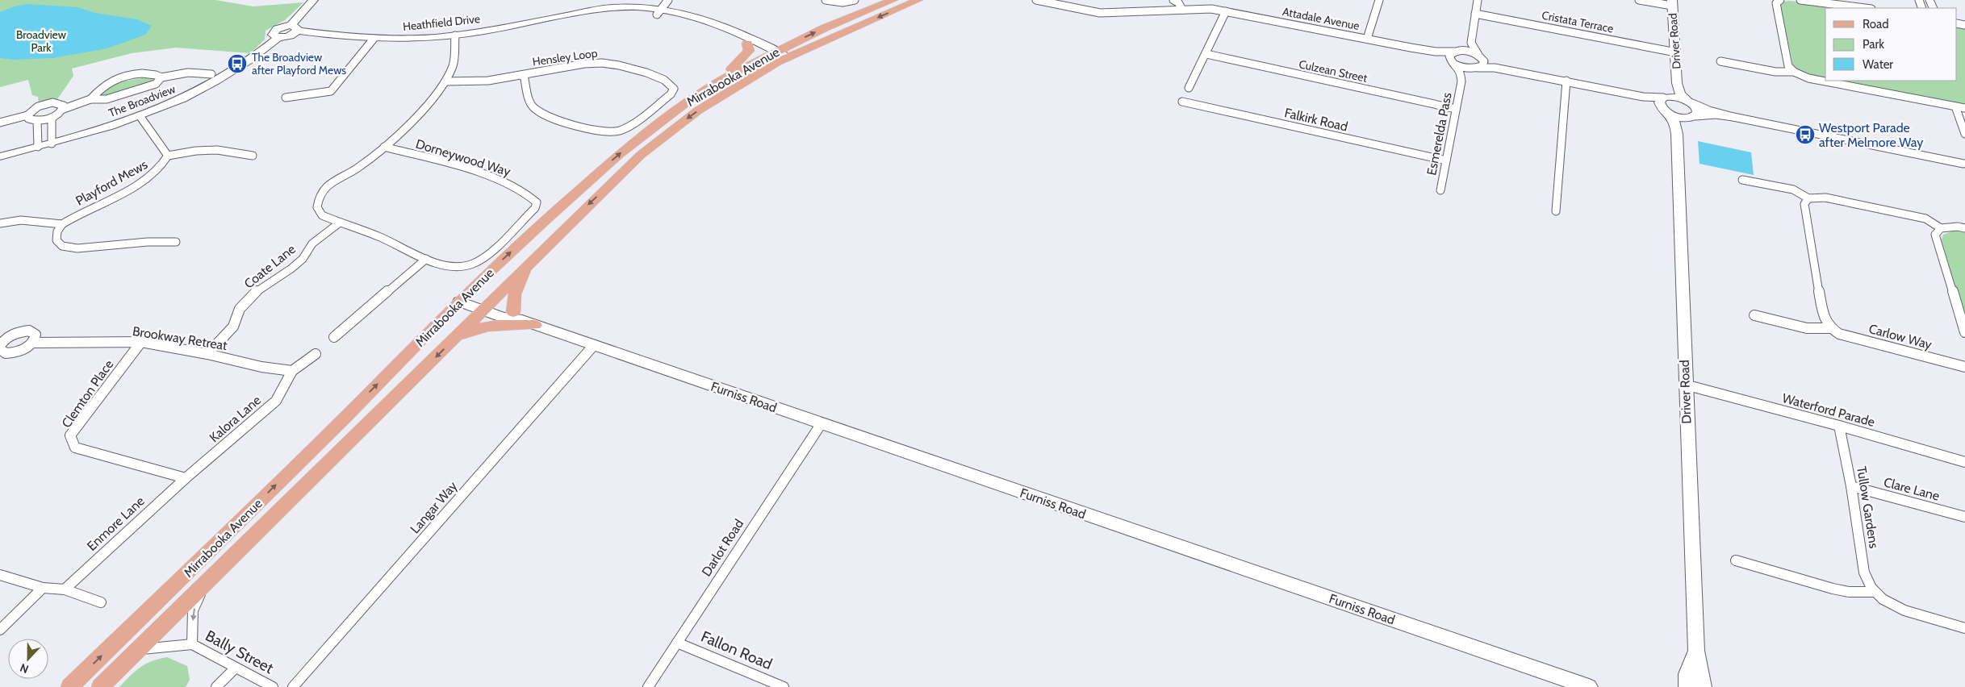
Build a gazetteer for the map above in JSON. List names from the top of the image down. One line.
{"streets":{"main road":["Mirrabooka Avenue"],"street":["Attadale Avenue","Cristata Terrace","Heathfield Drive","Driver Road","Hensley Loop","Culzean Street","The Broadview","Falkirk Road","Esmerelda Pass","Dorneywood Way","Playford Mews","Coate Lane","Carlow Way","Brookway Retreat","Clemton Place","Furniss Road","Waterford Parade","Kalora Lane","Clare Lane","Langar Way","Tullow Gardens","Enmore Lane","Darlot Road","Fallon Road","Bally Street"]},"crossings":[["Attadale Avenue","Esmerelda Pass"],["Cristata Terrace","Driver Road"],["Heathfield Drive","Mirrabooka Avenue"],["Heathfield Drive","The Broadview"],["Heathfield Drive","Dorneywood Way"],["Driver Road","Waterford Parade"],["Hensley Loop","Dorneywood Way"],["Culzean Street","Esmerelda Pass"],["Mirrabooka Avenue","Furniss Road"],["Mirrabooka Avenue","Bally Street"],["Falkirk Road","Esmerelda Pass"],["Dorneywood Way","Coate Lane"],["Coate Lane","Brookway Retreat"],["Brookway Retreat","Clemton Place"],["Brookway Retreat","Kalora Lane"],["Clemton Place","Kalora Lane"],["Clemton Place","Enmore Lane"],["Furniss Road","Langar Way"],["Furniss Road","Darlot Road"],["Waterford Parade","Tullow Gardens"],["Kalora Lane","Enmore Lane"],["Clare Lane","Tullow Gardens"],["Darlot Road","Fallon Road"]],"parks":["Broadview Park"],"places":{"bus stop":["The Broadview after Playford Mews","Westport Parade after Melmore Way"]},"legend":["Road","Park","Water"],"north":"bottom"}
